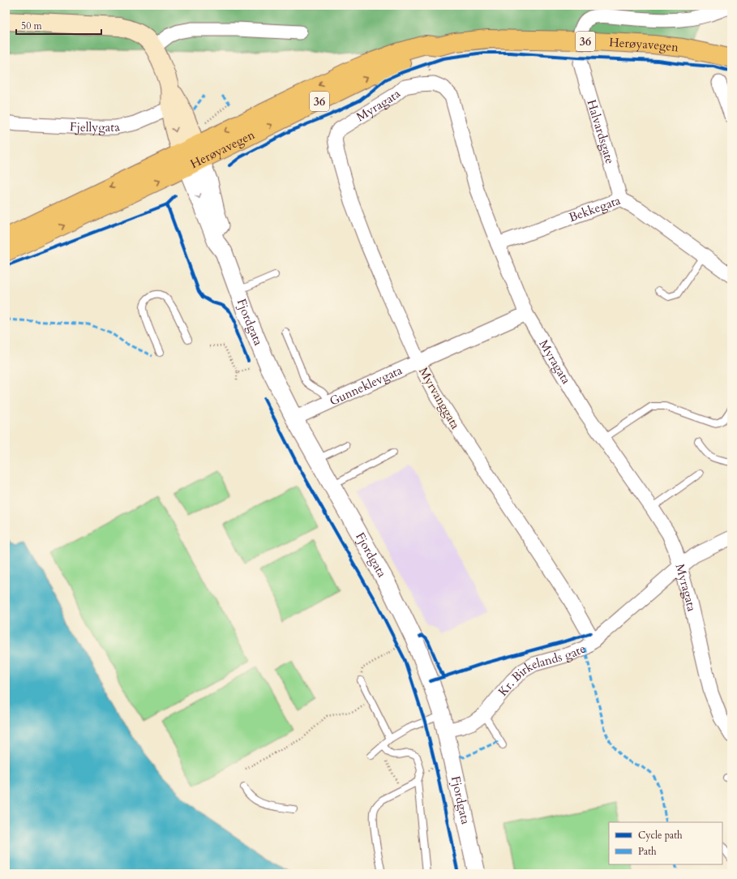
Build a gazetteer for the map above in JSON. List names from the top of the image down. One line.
{"streets":{"highway":["36","Herøyavegen"],"street":["Myragata","Fjellygata","Halvardsgate","Bekkegata","Fjordgata","Gunneklevgata","Myrvanggata","Kr. Birkelands gate"]},"crossings":[["Herøyavegen","Fjordgata"],["Myragata","Bekkegata"],["Myragata","Gunneklevgata"],["Myragata","Myrvanggata"],["Myragata","Kr. Birkelands gate"],["Halvardsgate","Bekkegata"],["Fjordgata","Gunneklevgata"],["Fjordgata","Kr. Birkelands gate"],["Gunneklevgata","Myrvanggata"],["Myrvanggata","Kr. Birkelands gate"]],"legend":["Cycle path","Path"],"scale_bar":"50 m"}
